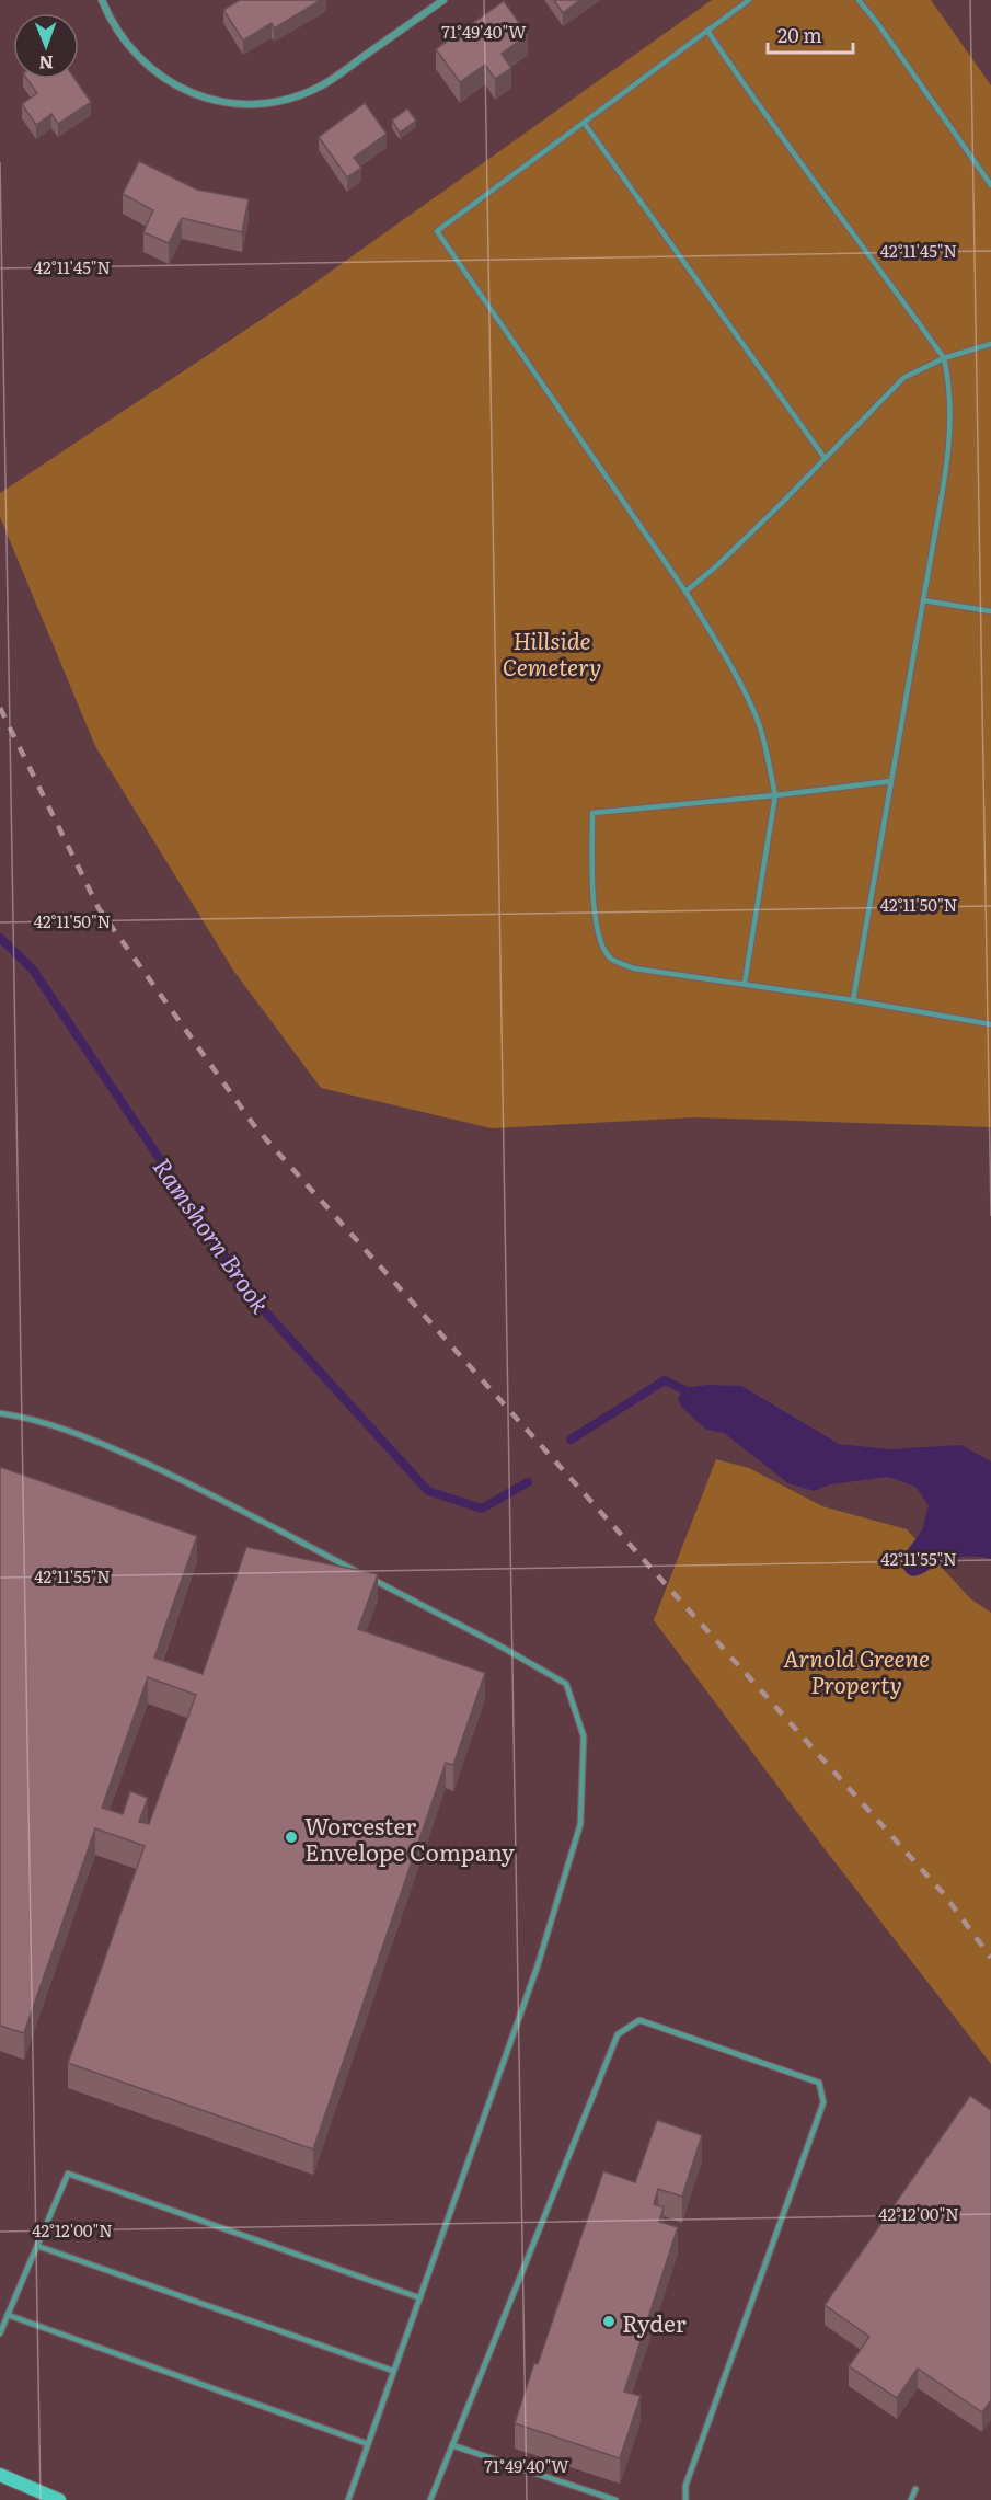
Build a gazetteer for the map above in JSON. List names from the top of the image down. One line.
{"water":["Ramshorn Brook"],"parks":["Hillside Cemetery","Arnold Greene Property"],"places":["Worcester Envelope Company","Ryder"],"scale_bar":"20 m","north":"bottom","coordinates":["71°49'40\"W","42°11'45\"N","42°11'50\"N","42°11'55\"N","42°12'00\"N"]}
